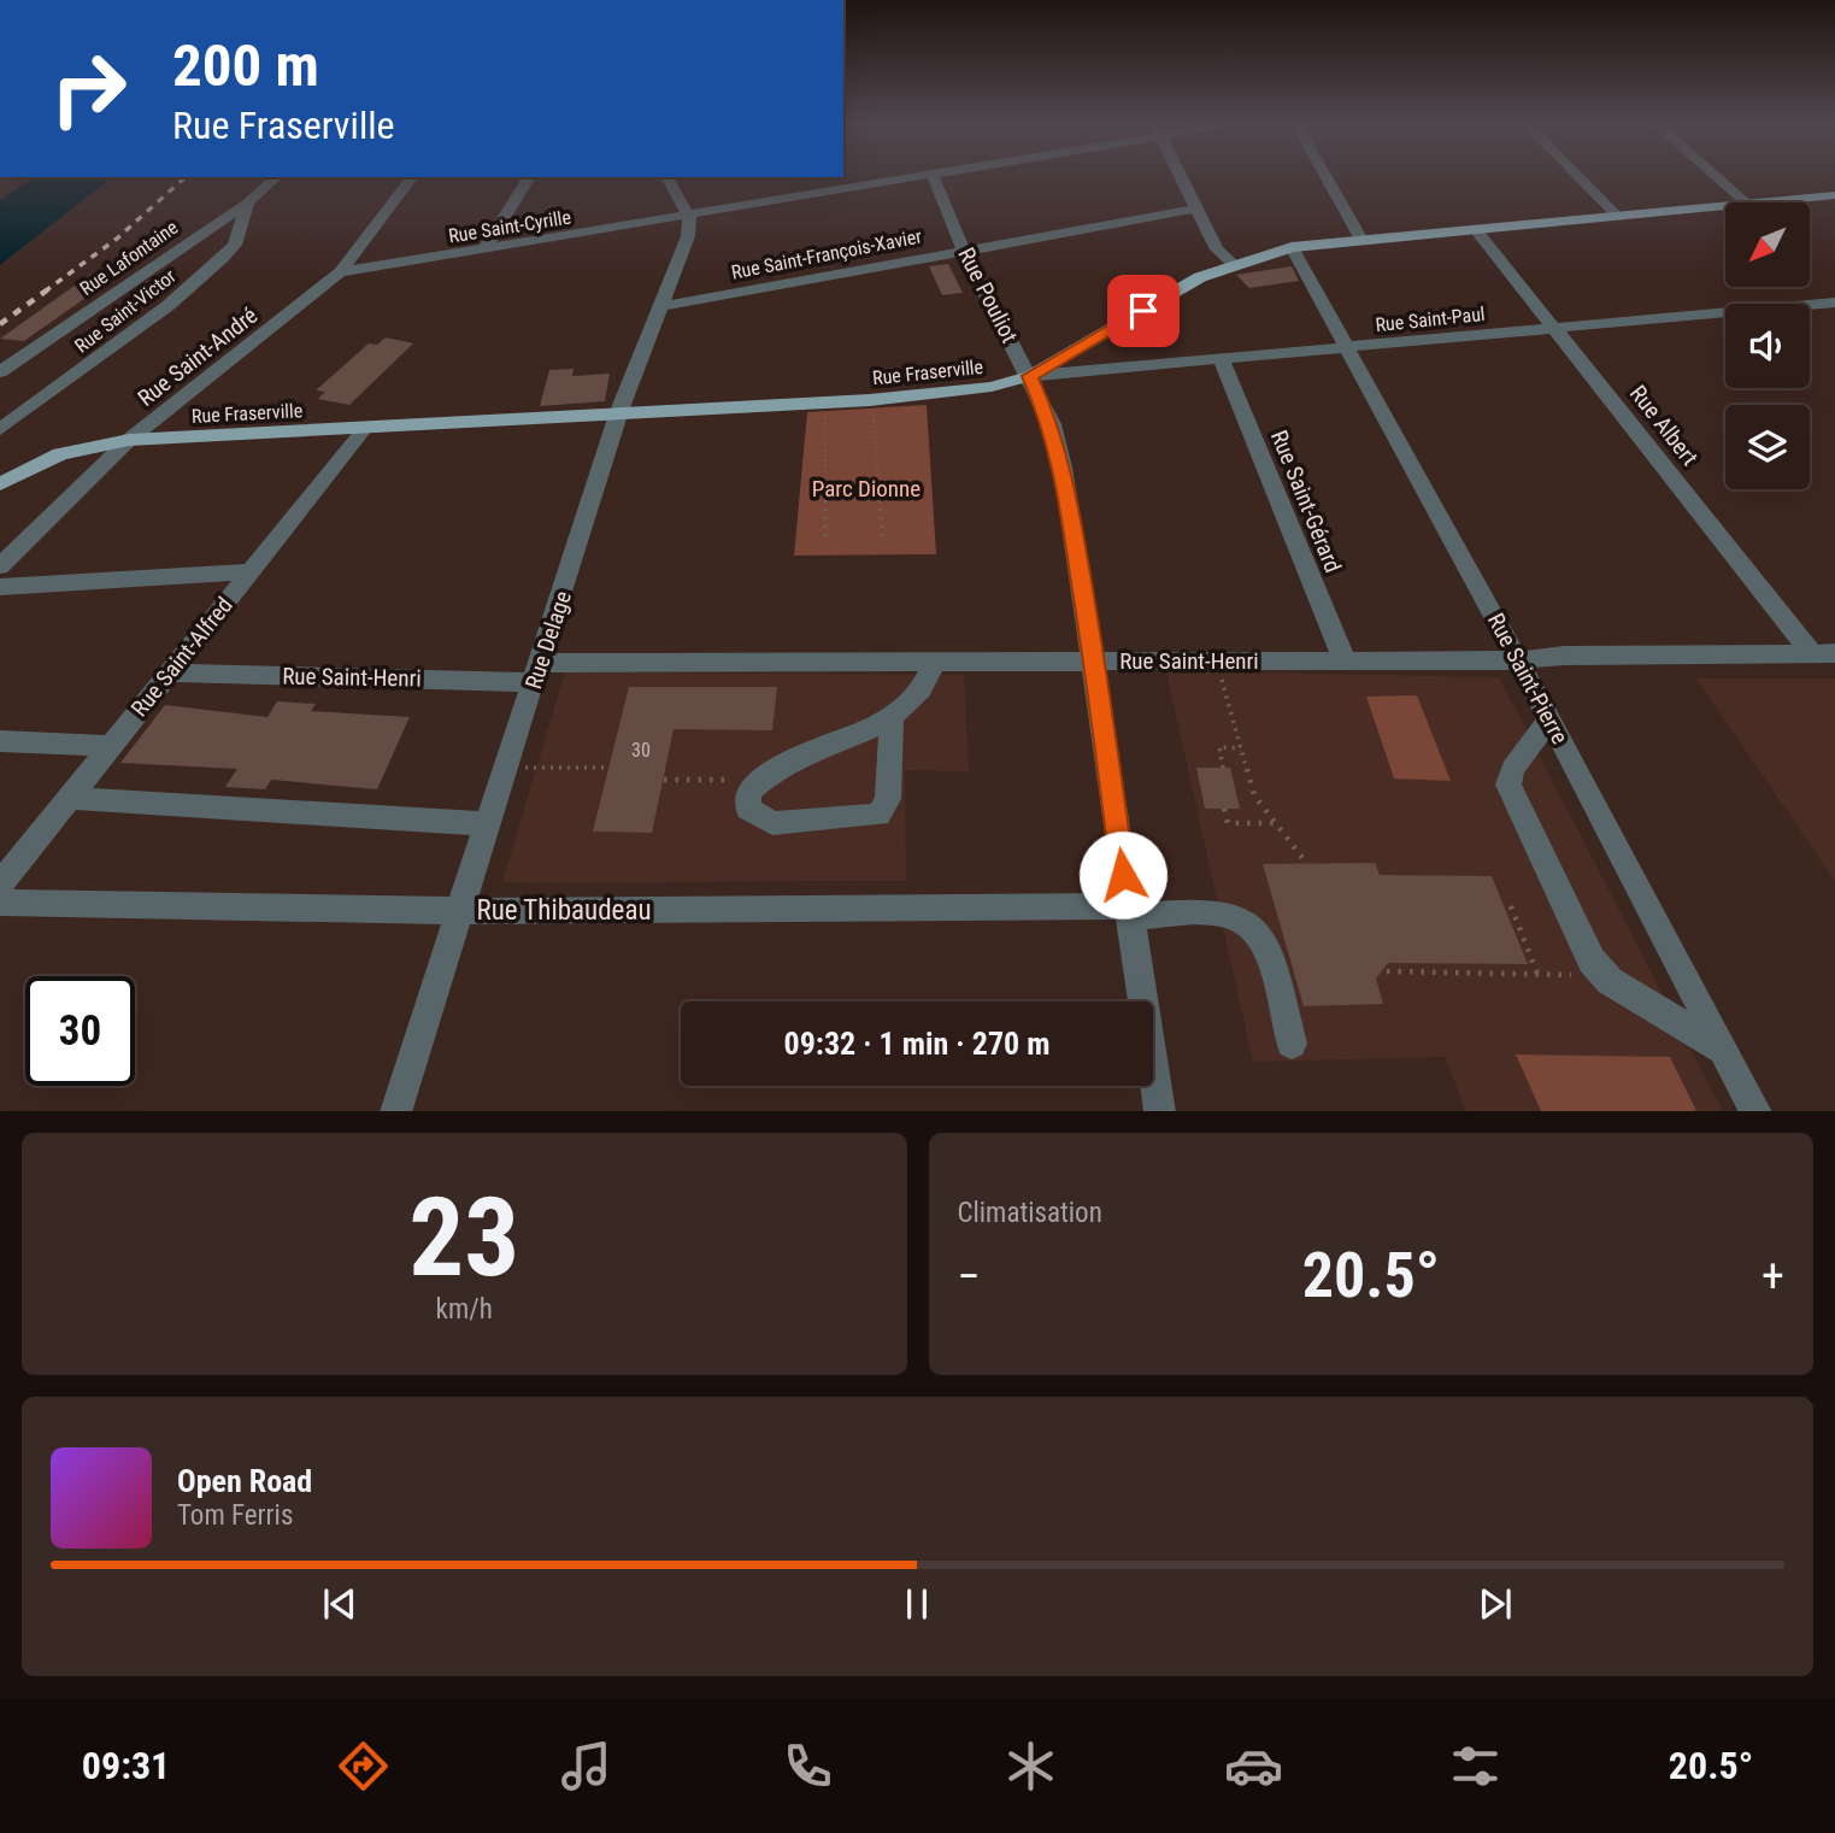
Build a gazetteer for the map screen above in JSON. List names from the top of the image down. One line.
{"streets":{"main road":["Rue Fraserville"],"street":["Rue Saint-Cyrille","Rue Saint-François-Xavier","Rue Lafontaine","Rue Pouliot","Rue Saint-Victor","Rue Saint-Paul","Rue Saint-André","Rue Albert","Rue Saint-Gérard","Rue Delage","Rue Saint-Alfred","Rue Saint-Henri","Rue Saint-Pierre","Rue Thibaudeau"]},"crossings":[["Rue Saint-Cyrille","Rue Saint-André"],["Rue Saint-Cyrille","Rue Delage"],["Rue Saint-François-Xavier","Rue Pouliot"],["Rue Saint-François-Xavier","Rue Delage"],["Rue Lafontaine","Rue Saint-Victor"],["Rue Pouliot","Rue Saint-Paul"],["Rue Pouliot","Rue Fraserville"],["Rue Pouliot","Rue Saint-Henri"],["Rue Pouliot","Rue Thibaudeau"],["Rue Saint-Paul","Rue Fraserville"],["Rue Saint-Paul","Rue Albert"],["Rue Saint-Paul","Rue Saint-Gérard"],["Rue Saint-Paul","Rue Saint-Pierre"],["Rue Saint-André","Rue Fraserville"],["Rue Fraserville","Rue Albert"],["Rue Fraserville","Rue Delage"],["Rue Fraserville","Rue Saint-Alfred"],["Rue Fraserville","Rue Saint-Pierre"],["Rue Albert","Rue Saint-Henri"],["Rue Saint-Gérard","Rue Saint-Henri"],["Rue Delage","Rue Saint-Henri"],["Rue Delage","Rue Thibaudeau"],["Rue Saint-Alfred","Rue Saint-Henri"],["Rue Saint-Henri","Rue Saint-Pierre"]],"parks":["Parc Dionne"],"house_numbers":["30"],"north":"bottom left","page":{"turn":["200 m","Rue Fraserville"],"limit":"30","trip":"09:32 · 1 min · 270 m","tile":[["23","km/h"],"Climatisation"],"heat":["−","20.5°","+"],"song":["Open Road","Tom Ferris"],"tabs":["09:31","20.5°"]}}
